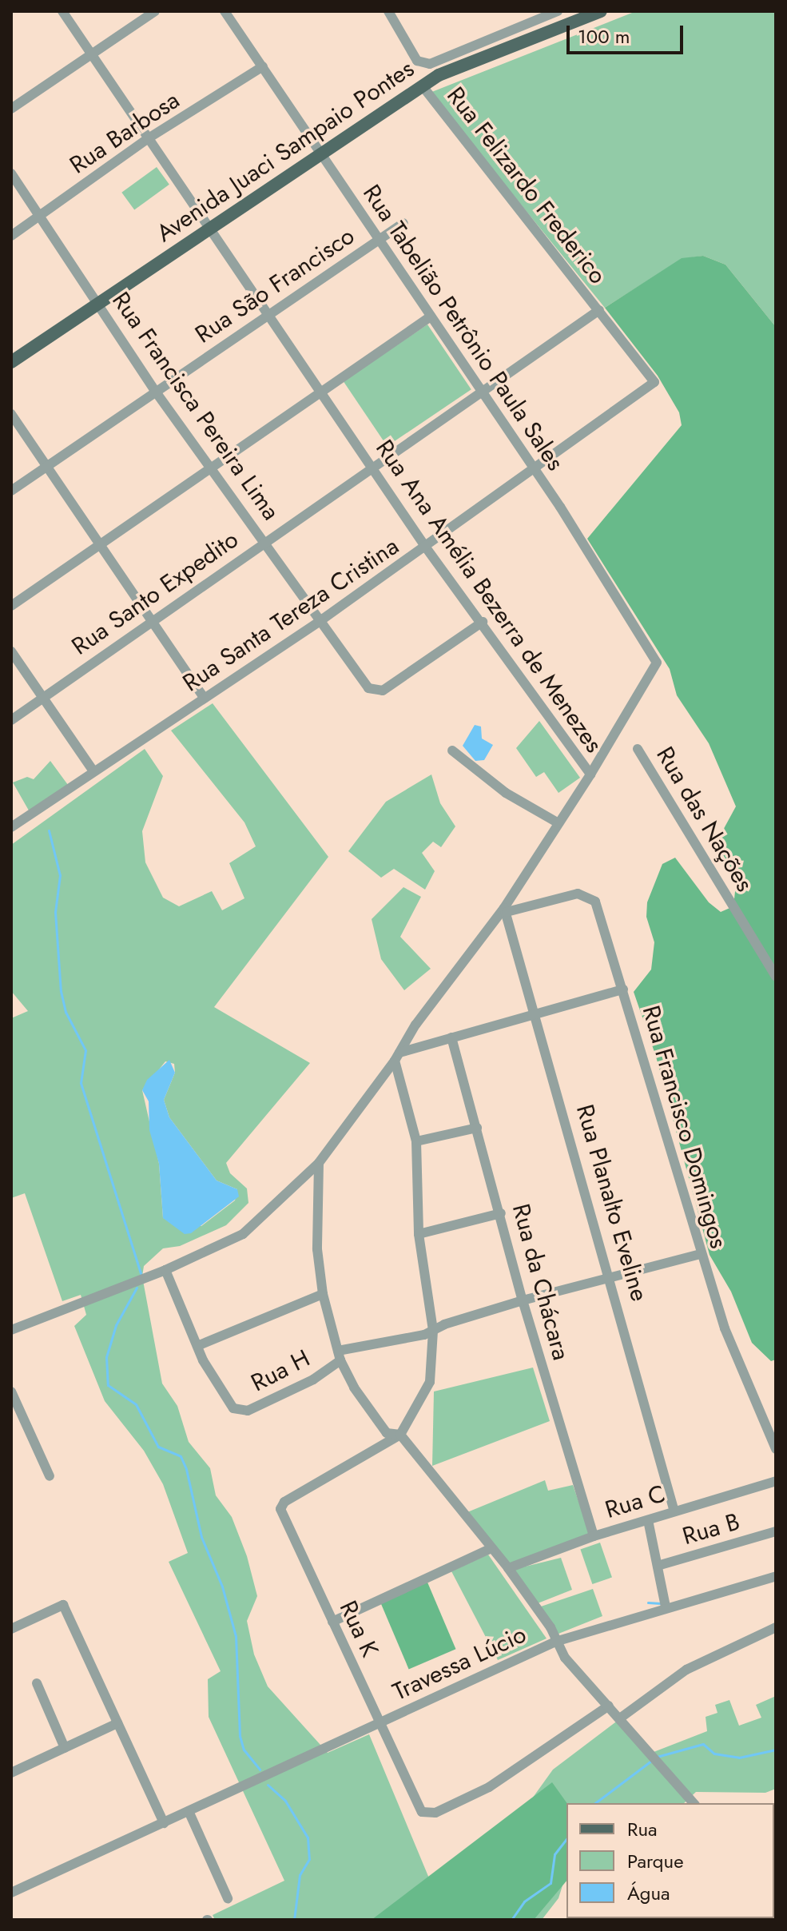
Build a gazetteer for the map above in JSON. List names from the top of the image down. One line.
{"streets":{"main road":["Avenida Juaci Sampaio Pontes"],"street":["Rua Barbosa","Rua Felizardo Frederico","Rua São Francisco","Rua Tabelião Petrônio Paula Sales","Rua Francisca Pereira Lima","Rua Santo Expedito","Rua Ana Amélia Bezerra de Menezes","Rua Santa Tereza Cristina","Rua das Nações","Rua Francisco Domingos","Rua Planalto Eveline","Rua da Chácara","Rua H","Rua C","Rua B","Rua K","Travessa Lúcio"]},"crossings":[["Rua Barbosa","Rua Tabelião Petrônio Paula Sales"],["Rua Barbosa","Rua Francisca Pereira Lima"],["Rua Barbosa","Rua Ana Amélia Bezerra de Menezes"],["Avenida Juaci Sampaio Pontes","Rua Felizardo Frederico"],["Avenida Juaci Sampaio Pontes","Rua Tabelião Petrônio Paula Sales"],["Avenida Juaci Sampaio Pontes","Rua Francisca Pereira Lima"],["Avenida Juaci Sampaio Pontes","Rua Ana Amélia Bezerra de Menezes"],["Rua Felizardo Frederico","Rua Tabelião Petrônio Paula Sales"],["Rua Felizardo Frederico","Rua Santo Expedito"],["Rua Felizardo Frederico","Rua Santa Tereza Cristina"],["Rua São Francisco","Rua Tabelião Petrônio Paula Sales"],["Rua São Francisco","Rua Francisca Pereira Lima"],["Rua São Francisco","Rua Ana Amélia Bezerra de Menezes"],["Rua Tabelião Petrônio Paula Sales","Rua Santo Expedito"],["Rua Tabelião Petrônio Paula Sales","Rua Ana Amélia Bezerra de Menezes"],["Rua Tabelião Petrônio Paula Sales","Rua Santa Tereza Cristina"],["Rua Francisca Pereira Lima","Rua Santo Expedito"],["Rua Francisca Pereira Lima","Rua Ana Amélia Bezerra de Menezes"],["Rua Francisca Pereira Lima","Rua Santa Tereza Cristina"],["Rua Santo Expedito","Rua Ana Amélia Bezerra de Menezes"],["Rua Ana Amélia Bezerra de Menezes","Rua Santa Tereza Cristina"],["Rua Ana Amélia Bezerra de Menezes","Rua Francisco Domingos"],["Rua Ana Amélia Bezerra de Menezes","Rua Planalto Eveline"],["Rua Francisco Domingos","Rua Planalto Eveline"],["Rua Francisco Domingos","Rua H"],["Rua Planalto Eveline","Rua H"],["Rua Planalto Eveline","Rua C"],["Rua da Chácara","Rua H"],["Rua da Chácara","Rua C"],["Rua K","Travessa Lúcio"]],"legend":["Rua","Parque","Água"],"scale_bar":"100 m"}
